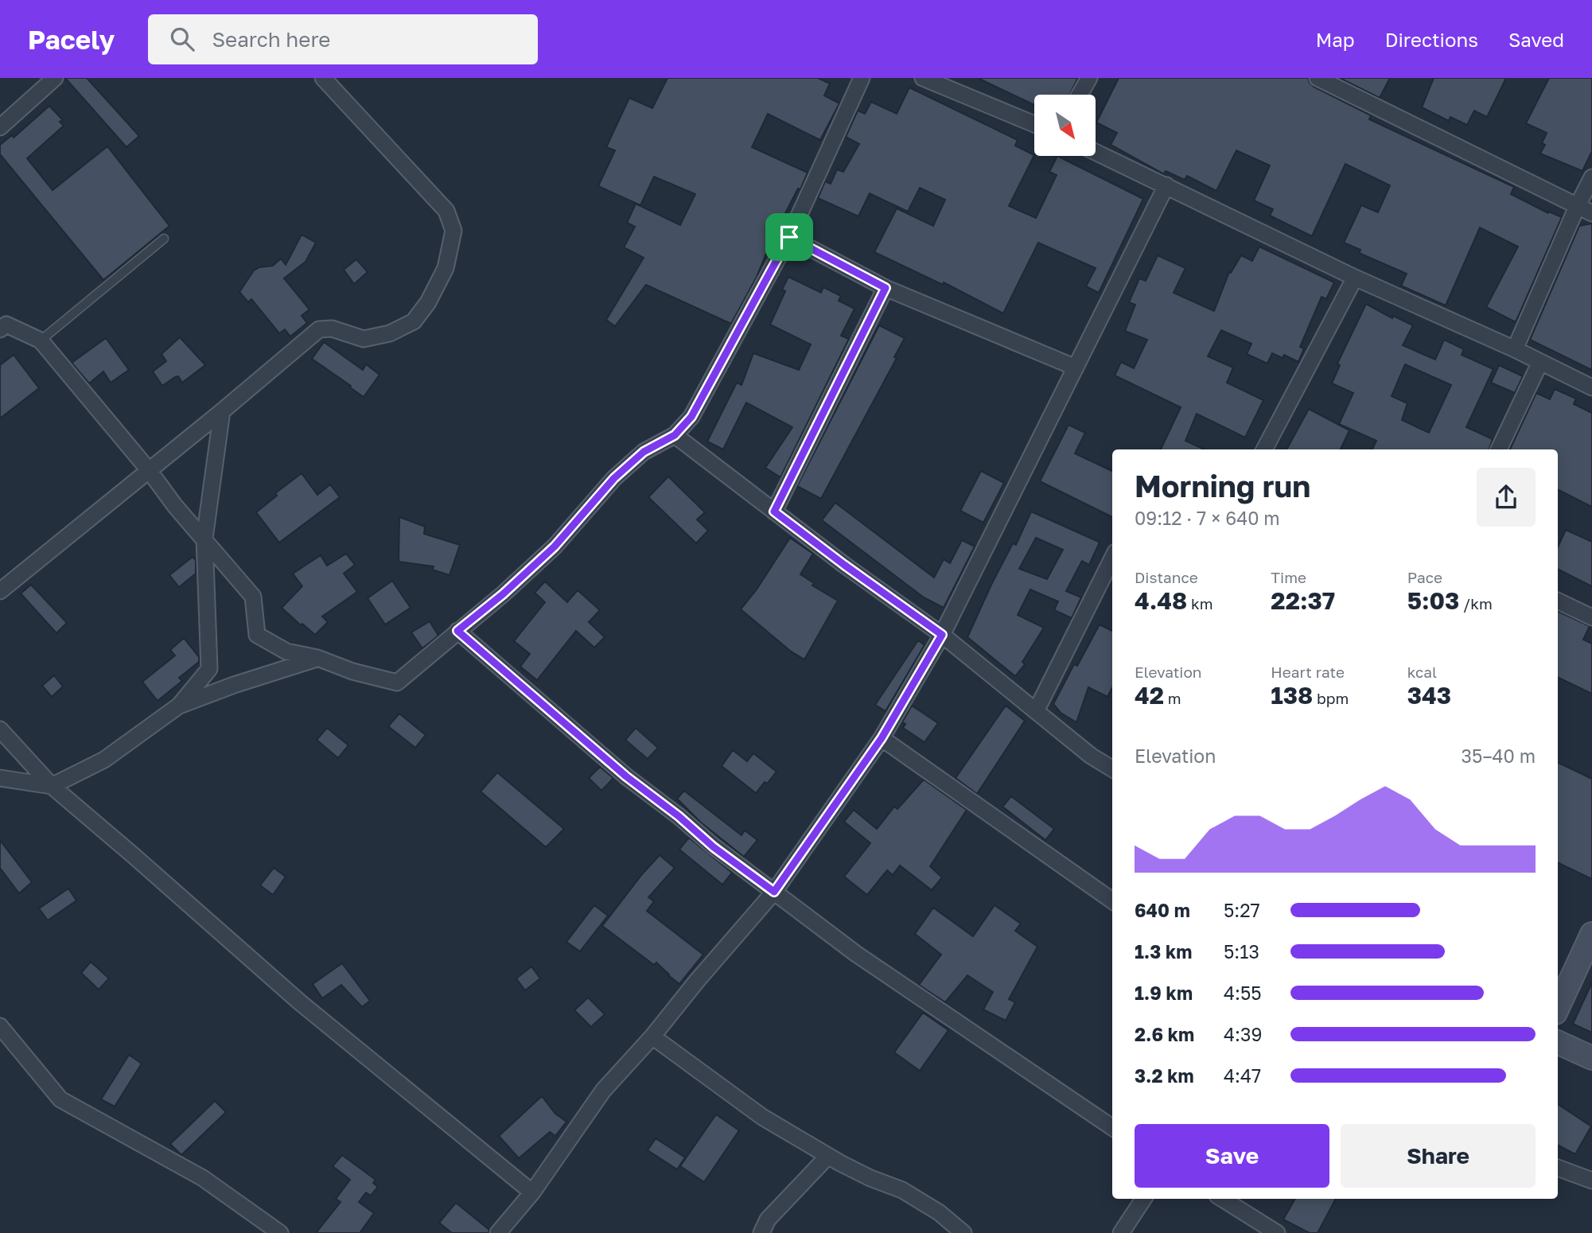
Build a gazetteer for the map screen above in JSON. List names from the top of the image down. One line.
{"north":"bottom right","page":{"header":"Pacely","search":"Search here","nav":["Map","Directions","Saved"],"heading":["Morning run","09:12 · 7 × 640 m"],"stats":[["Distance","4.48 km"],["Time","22:37"],["Pace","5:03 /km"],["Elevation","42 m"],["Heart rate","138 bpm"],["kcal","343"]],"chart":["Elevation","35–40 m"],"list":[{"name":"640 m","note":"5:27"},{"name":"1.3 km","note":"5:13"},{"name":"1.9 km","note":"4:55"},{"name":"2.6 km","note":"4:39"},{"name":"3.2 km","note":"4:47"}],"buttons":["Save","Share"]}}
